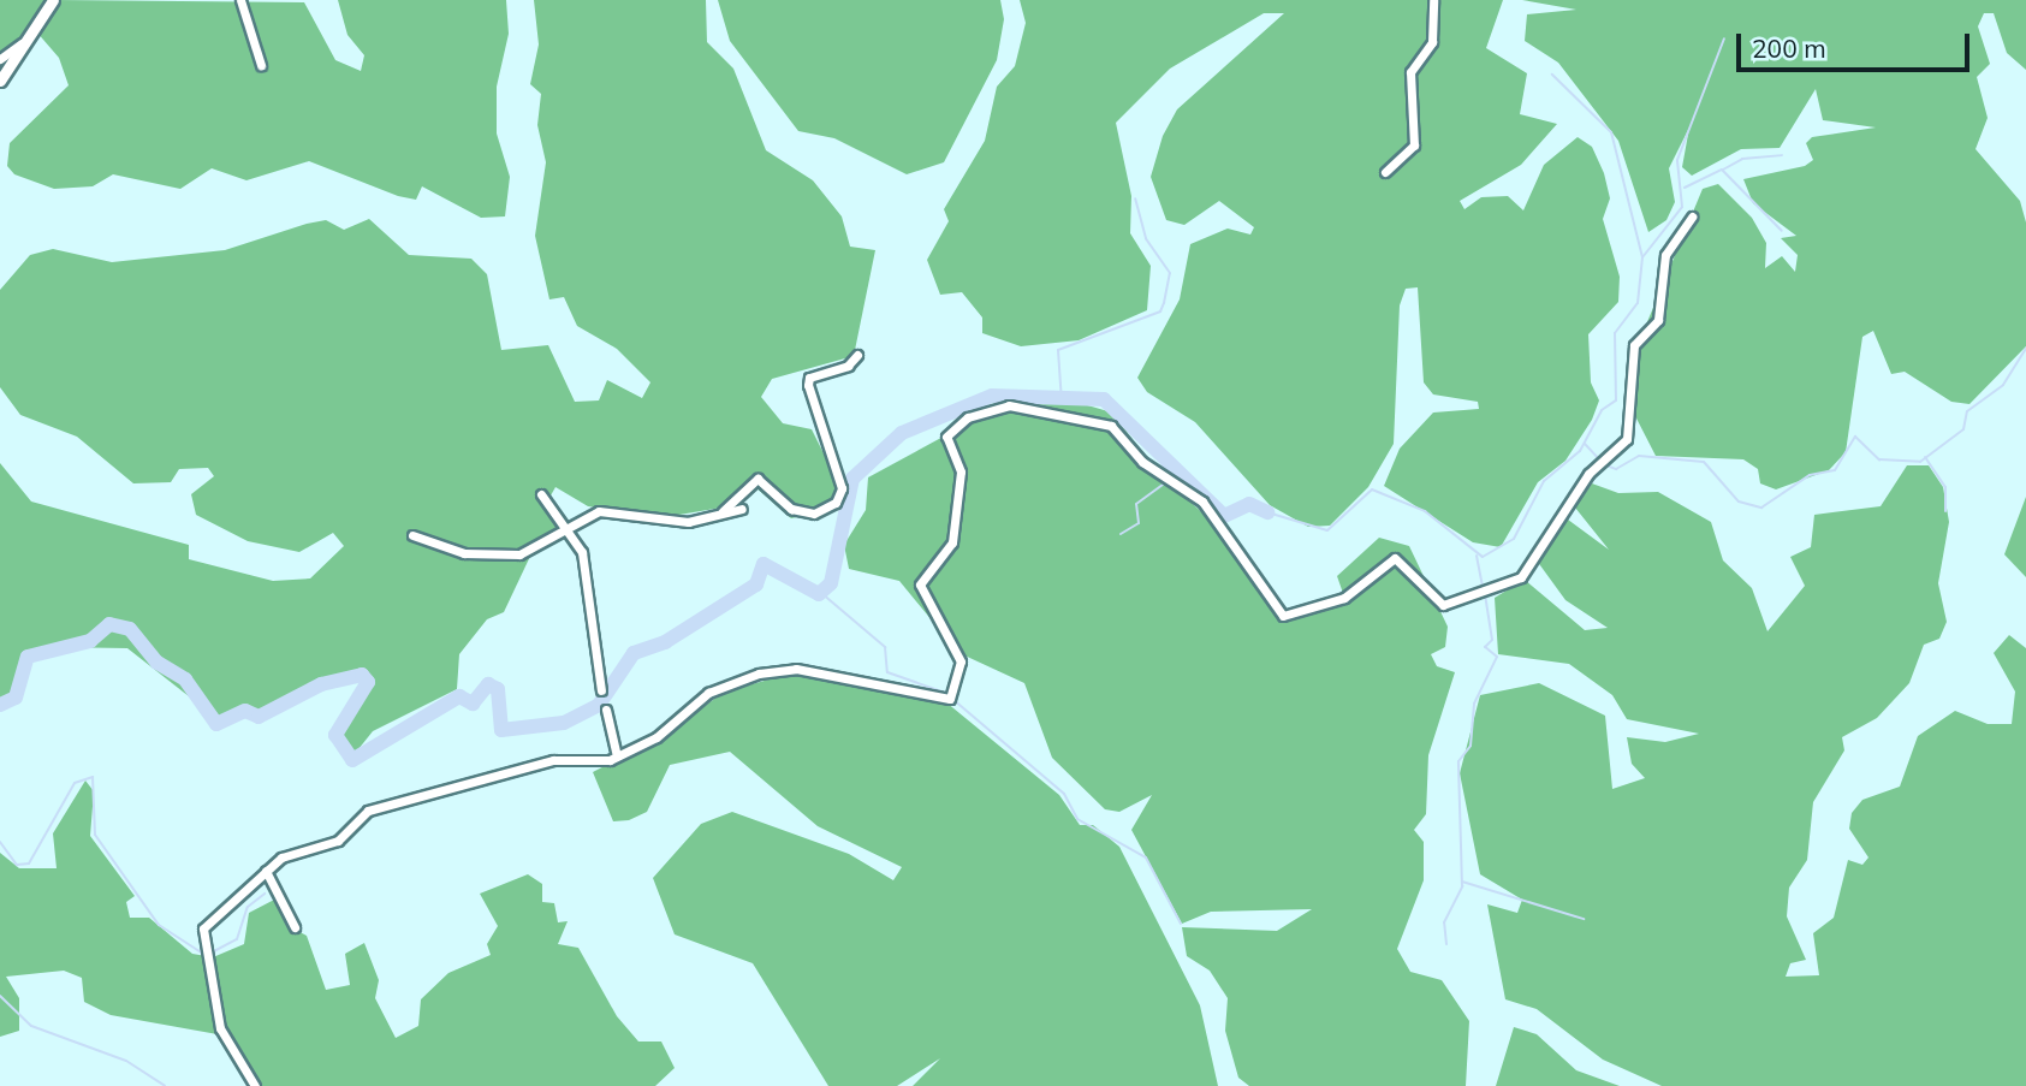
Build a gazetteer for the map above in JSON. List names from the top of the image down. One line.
{"scale_bar":"200 m"}
